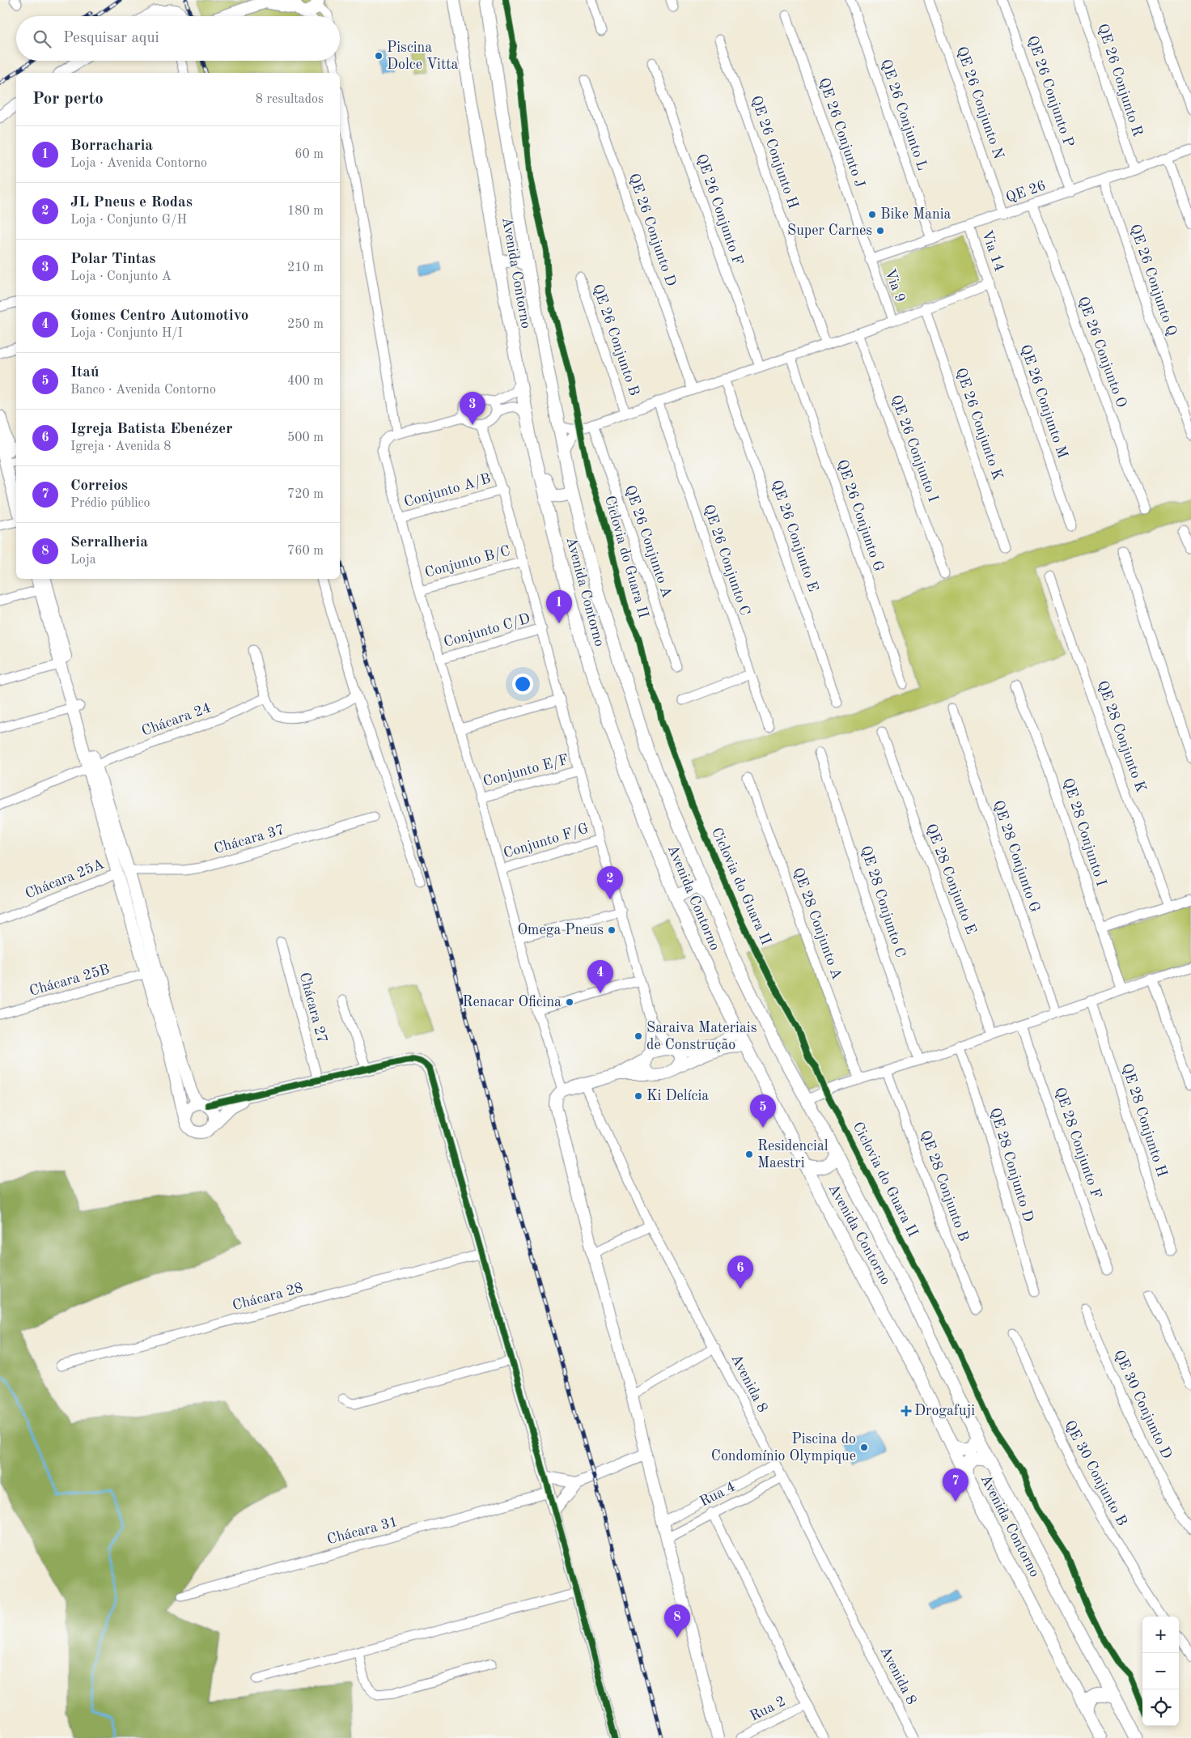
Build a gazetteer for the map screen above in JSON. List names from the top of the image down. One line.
{"streets":{"main road":["Avenida Contorno"],"street":["QE 26 Conjunto R","QE 26 Conjunto P","QE 26 Conjunto N","QE 26 Conjunto L","QE 26 Conjunto J","QE 26 Conjunto H","QE 26","QE 26 Conjunto F","QE 26 Conjunto D","Via 14","QE 26 Conjunto Q","Via 9","QE 26 Conjunto B","QE 26 Conjunto O","QE 26 Conjunto M","QE 26 Conjunto K","QE 26 Conjunto I","Conjunto A/B","QE 26 Conjunto G","QE 26 Conjunto E","QE 26 Conjunto A","QE 26 Conjunto C","Conjunto B/C","Conjunto C/D","Chácara 24","QE 28 Conjunto K","Conjunto E/F","QE 28 Conjunto I","Chácara 37","Conjunto F/G","QE 28 Conjunto G","Chácara 25A","QE 28 Conjunto E","QE 28 Conjunto C","QE 28 Conjunto A","Chácara 25B","Chácara 27","QE 28 Conjunto H","QE 28 Conjunto F","QE 28 Conjunto D","QE 28 Conjunto B","Chácara 28","Avenida 8","QE 30 Conjunto D","QE 30 Conjunto B","Rua 4","Chácara 31","Rua 2"],"cycle path":["Ciclovia do Guara II"]},"crossings":[["QE 26 Conjunto R","QE 26"],["QE 26 Conjunto P","QE 26"],["QE 26 Conjunto N","QE 26"],["QE 26 Conjunto L","QE 26"],["QE 26 Conjunto J","QE 26"],["QE 26 Conjunto J","Via 9"],["QE 26","Via 14"],["QE 26","QE 26 Conjunto Q"],["QE 26","Via 9"],["QE 26","QE 26 Conjunto O"],["Via 14","QE 26 Conjunto M"],["Avenida 8","Rua 4"]],"places":{"other":["Piscina Dolce Vitta","Bike Mania","Super Carnes","Omega Pneus","Renacar Oficina","Saraiva Materiais de Construção","Ki Delícia","Residencial Maestri","Piscina do Condomínio Olympique"],"health":["Drogafuji"]},"page":{"search":"Pesquisar aqui","heading":["Por perto","8 resultados"],"list":[{"mark":"1","name":"Borracharia","note":"Loja · Avenida Contorno","value":"60 m"},{"mark":"2","name":"JL Pneus e Rodas","note":"Loja · Conjunto G/H","value":"180 m"},{"mark":"3","name":"Polar Tintas","note":"Loja · Conjunto A","value":"210 m"},{"mark":"4","name":"Gomes Centro Automotivo","note":"Loja · Conjunto H/I","value":"250 m"},{"mark":"5","name":"Itaú","note":"Banco · Avenida Contorno","value":"400 m"},{"mark":"6","name":"Igreja Batista Ebenézer","note":"Igreja · Avenida 8","value":"500 m"},{"mark":"7","name":"Correios","note":"Prédio público","value":"720 m"},{"mark":"8","name":"Serralheria","note":"Loja","value":"760 m"}],"pins":["3","1","2","4","5","6","7","8"],"map_buttons":["+","−"]}}
